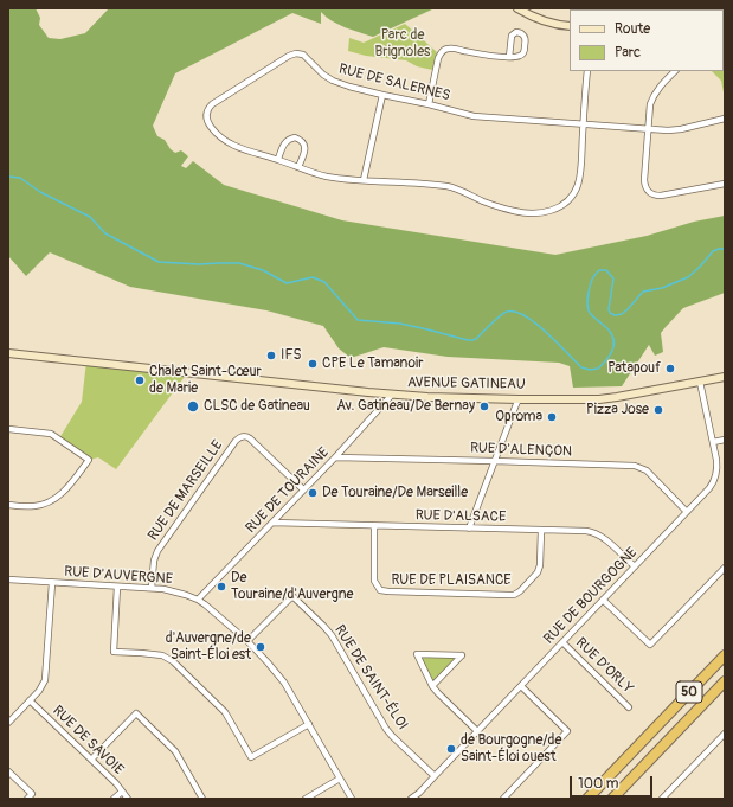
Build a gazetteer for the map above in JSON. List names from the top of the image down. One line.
{"streets":{"highway":["50"],"street":["RUE DE SALERNES","AVENUE GATINEAU","RUE D'ALENÇON","RUE DE MARSEILLE","RUE DE TOURAINE","RUE D'ALSACE","RUE D'AUVERGNE","RUE DE PLAISANCE","RUE DE BOURGOGNE","RUE D'ORLY","RUE DE SAINT-ÉLOI","RUE DE SAVOIE"]},"crossings":[["AVENUE GATINEAU","RUE DE TOURAINE"],["AVENUE GATINEAU","RUE DE BOURGOGNE"],["RUE D'ALENÇON","RUE DE TOURAINE"],["RUE D'ALENÇON","RUE DE BOURGOGNE"],["RUE DE MARSEILLE","RUE DE TOURAINE"],["RUE DE MARSEILLE","RUE D'AUVERGNE"],["RUE DE TOURAINE","RUE D'ALSACE"],["RUE DE TOURAINE","RUE D'AUVERGNE"],["RUE D'ALSACE","RUE DE PLAISANCE"],["RUE D'ALSACE","RUE DE BOURGOGNE"],["RUE D'AUVERGNE","RUE DE SAINT-ÉLOI"],["RUE DE BOURGOGNE","RUE D'ORLY"],["RUE DE BOURGOGNE","RUE DE SAINT-ÉLOI"]],"parks":["Parc de Brignoles"],"places":["IFS","CPE Le Tamanoir","Patapouf","Chalet Saint-Cœur de Marie","CLSC de Gatineau","Av. Gatineau/De Bernay","Pizza Jose","Oproma","De Touraine/De Marseille","De Touraine/d'Auvergne","d'Auvergne/de Saint-Éloi est","de Bourgogne/de Saint-Éloi ouest"],"legend":["Route","Parc"],"scale_bar":"100 m"}
